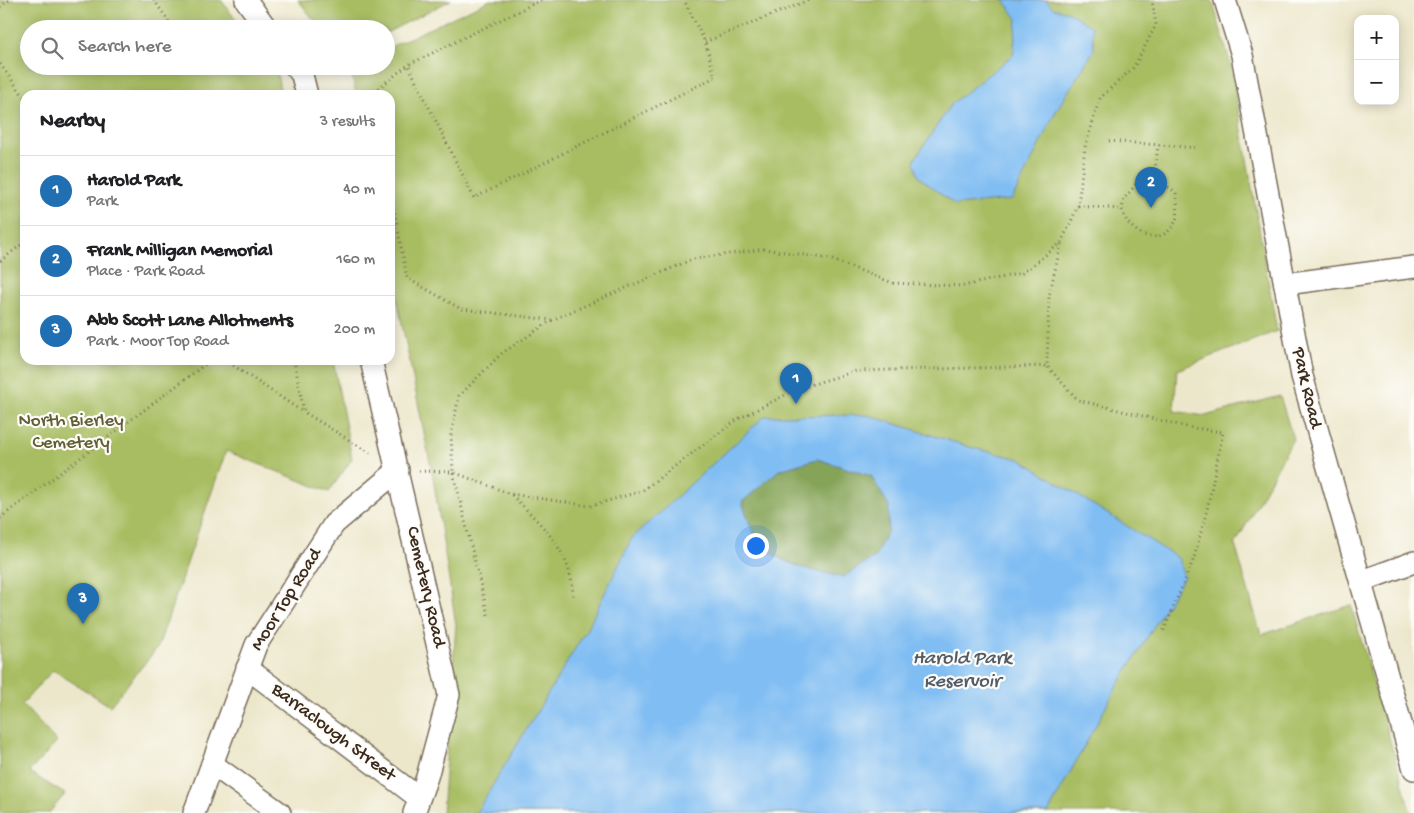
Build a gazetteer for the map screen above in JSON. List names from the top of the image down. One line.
{"streets":{"street":["Park Road","Cemetery Road","Moor Top Road","Barraclough Street"]},"crossings":[["Cemetery Road","Moor Top Road"],["Cemetery Road","Barraclough Street"],["Moor Top Road","Barraclough Street"]],"water":["Harold Park Reservoir"],"parks":["North Bierley Cemetery"],"page":{"map_buttons":["+","−"],"search":"Search here","heading":["Nearby","3 results"],"list":[{"mark":"1","name":"Harold Park","note":"Park","value":"40 m"},{"mark":"2","name":"Frank Milligan Memorial","note":"Place · Park Road","value":"160 m"},{"mark":"3","name":"Abb Scott Lane Allotments","note":"Park · Moor Top Road","value":"200 m"}],"pins":["2","1","3"]}}
